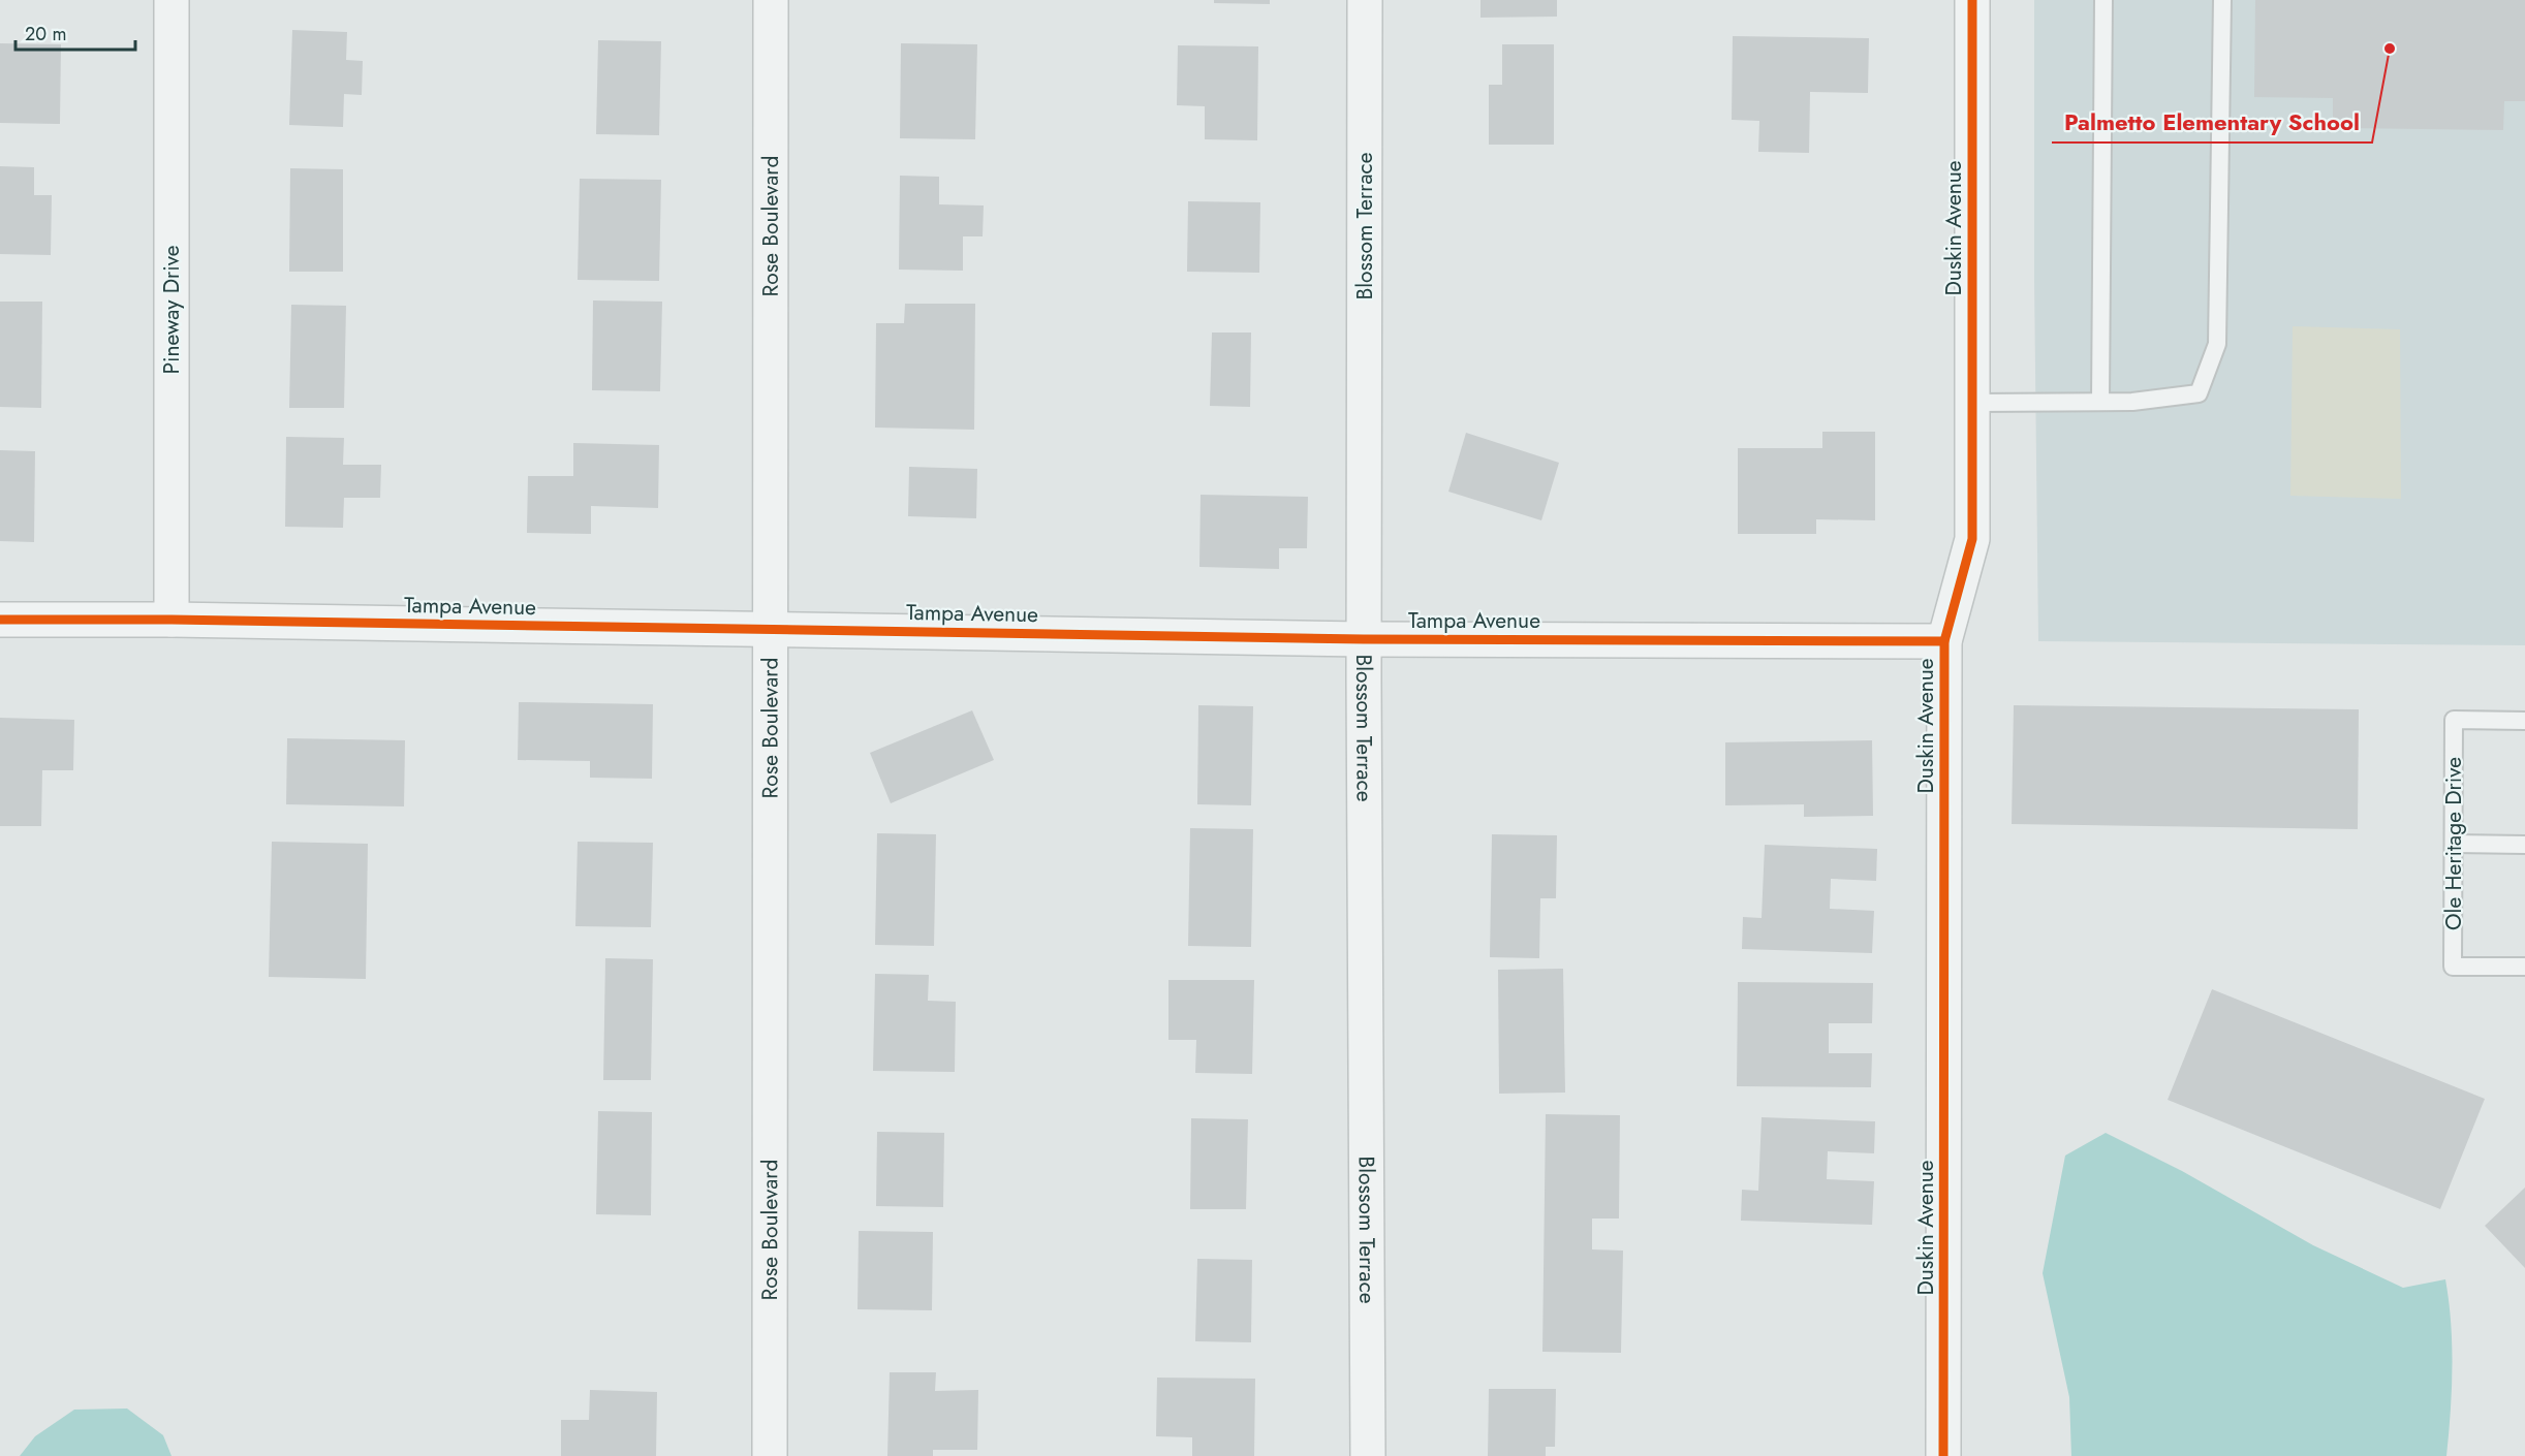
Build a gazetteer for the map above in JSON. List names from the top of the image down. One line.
{"streets":{"street":["Rose Boulevard","Blossom Terrace","Duskin Avenue","Pineway Drive","Tampa Avenue"],"lane":["Ole Heritage Drive"]},"crossings":[["Rose Boulevard","Tampa Avenue"],["Blossom Terrace","Tampa Avenue"],["Duskin Avenue","Tampa Avenue"],["Pineway Drive","Tampa Avenue"]],"places":["Palmetto Elementary School"],"scale_bar":"20 m"}
